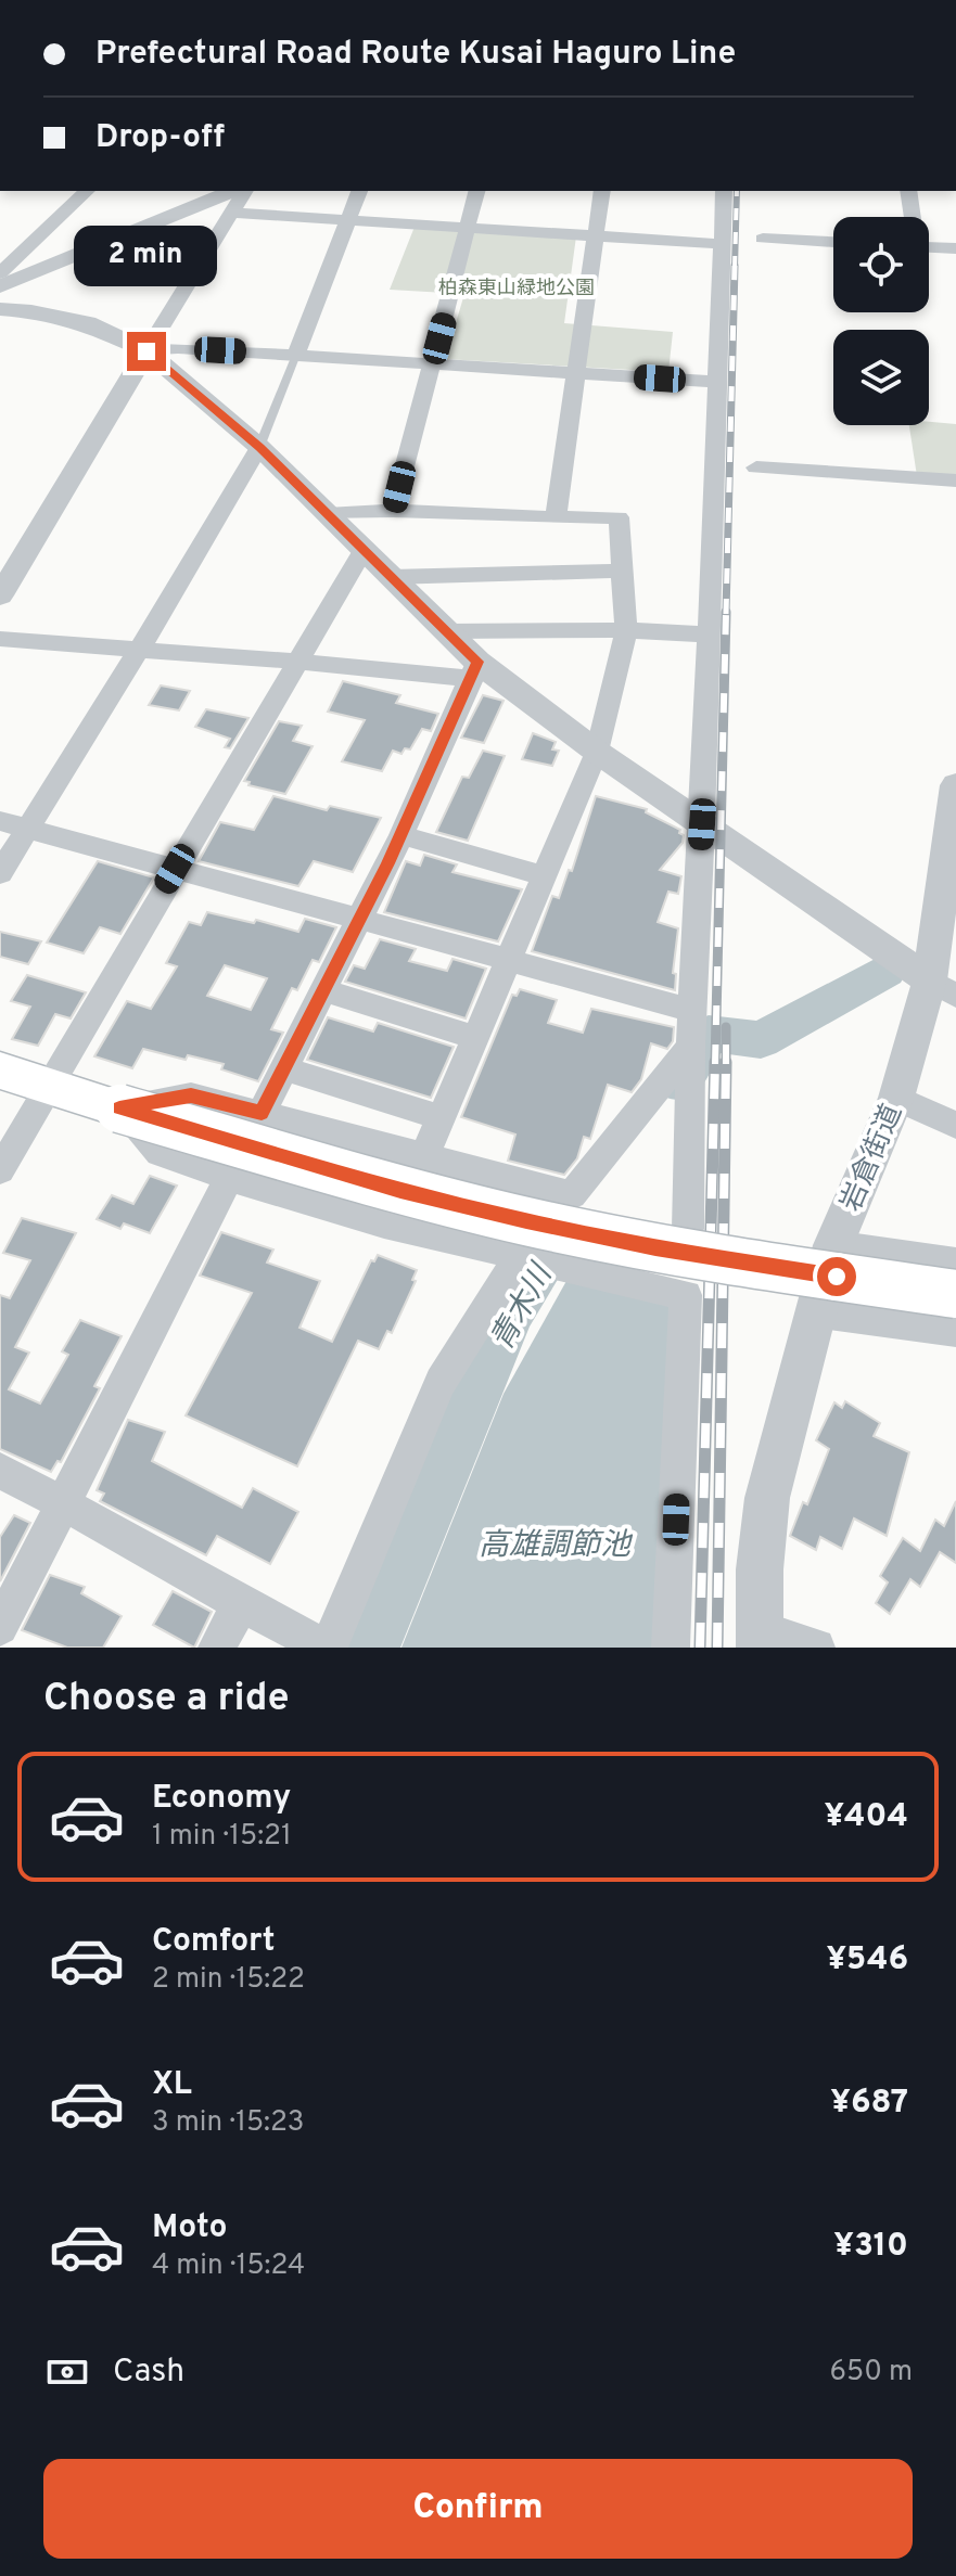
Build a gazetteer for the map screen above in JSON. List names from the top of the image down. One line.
{"streets":{"street":["岩倉街道"]},"water":["青木川","高雄調節池"],"parks":["柏森東山緑地公園"],"page":{"banner":["Prefectural Road Route Kusai Haguro Line","Drop-off"],"bubble":"2 min","heading":"Choose a ride","list":[{"name":"Economy","note":"1 min · 15:21","value":"¥404"},{"name":"Comfort","note":"2 min · 15:22","value":"¥546"},{"name":"XL","note":"3 min · 15:23","value":"¥687"},{"name":"Moto","note":"4 min · 15:24","value":"¥310"}],"pay":["Cash","650 m"],"buttons":"Confirm"}}
